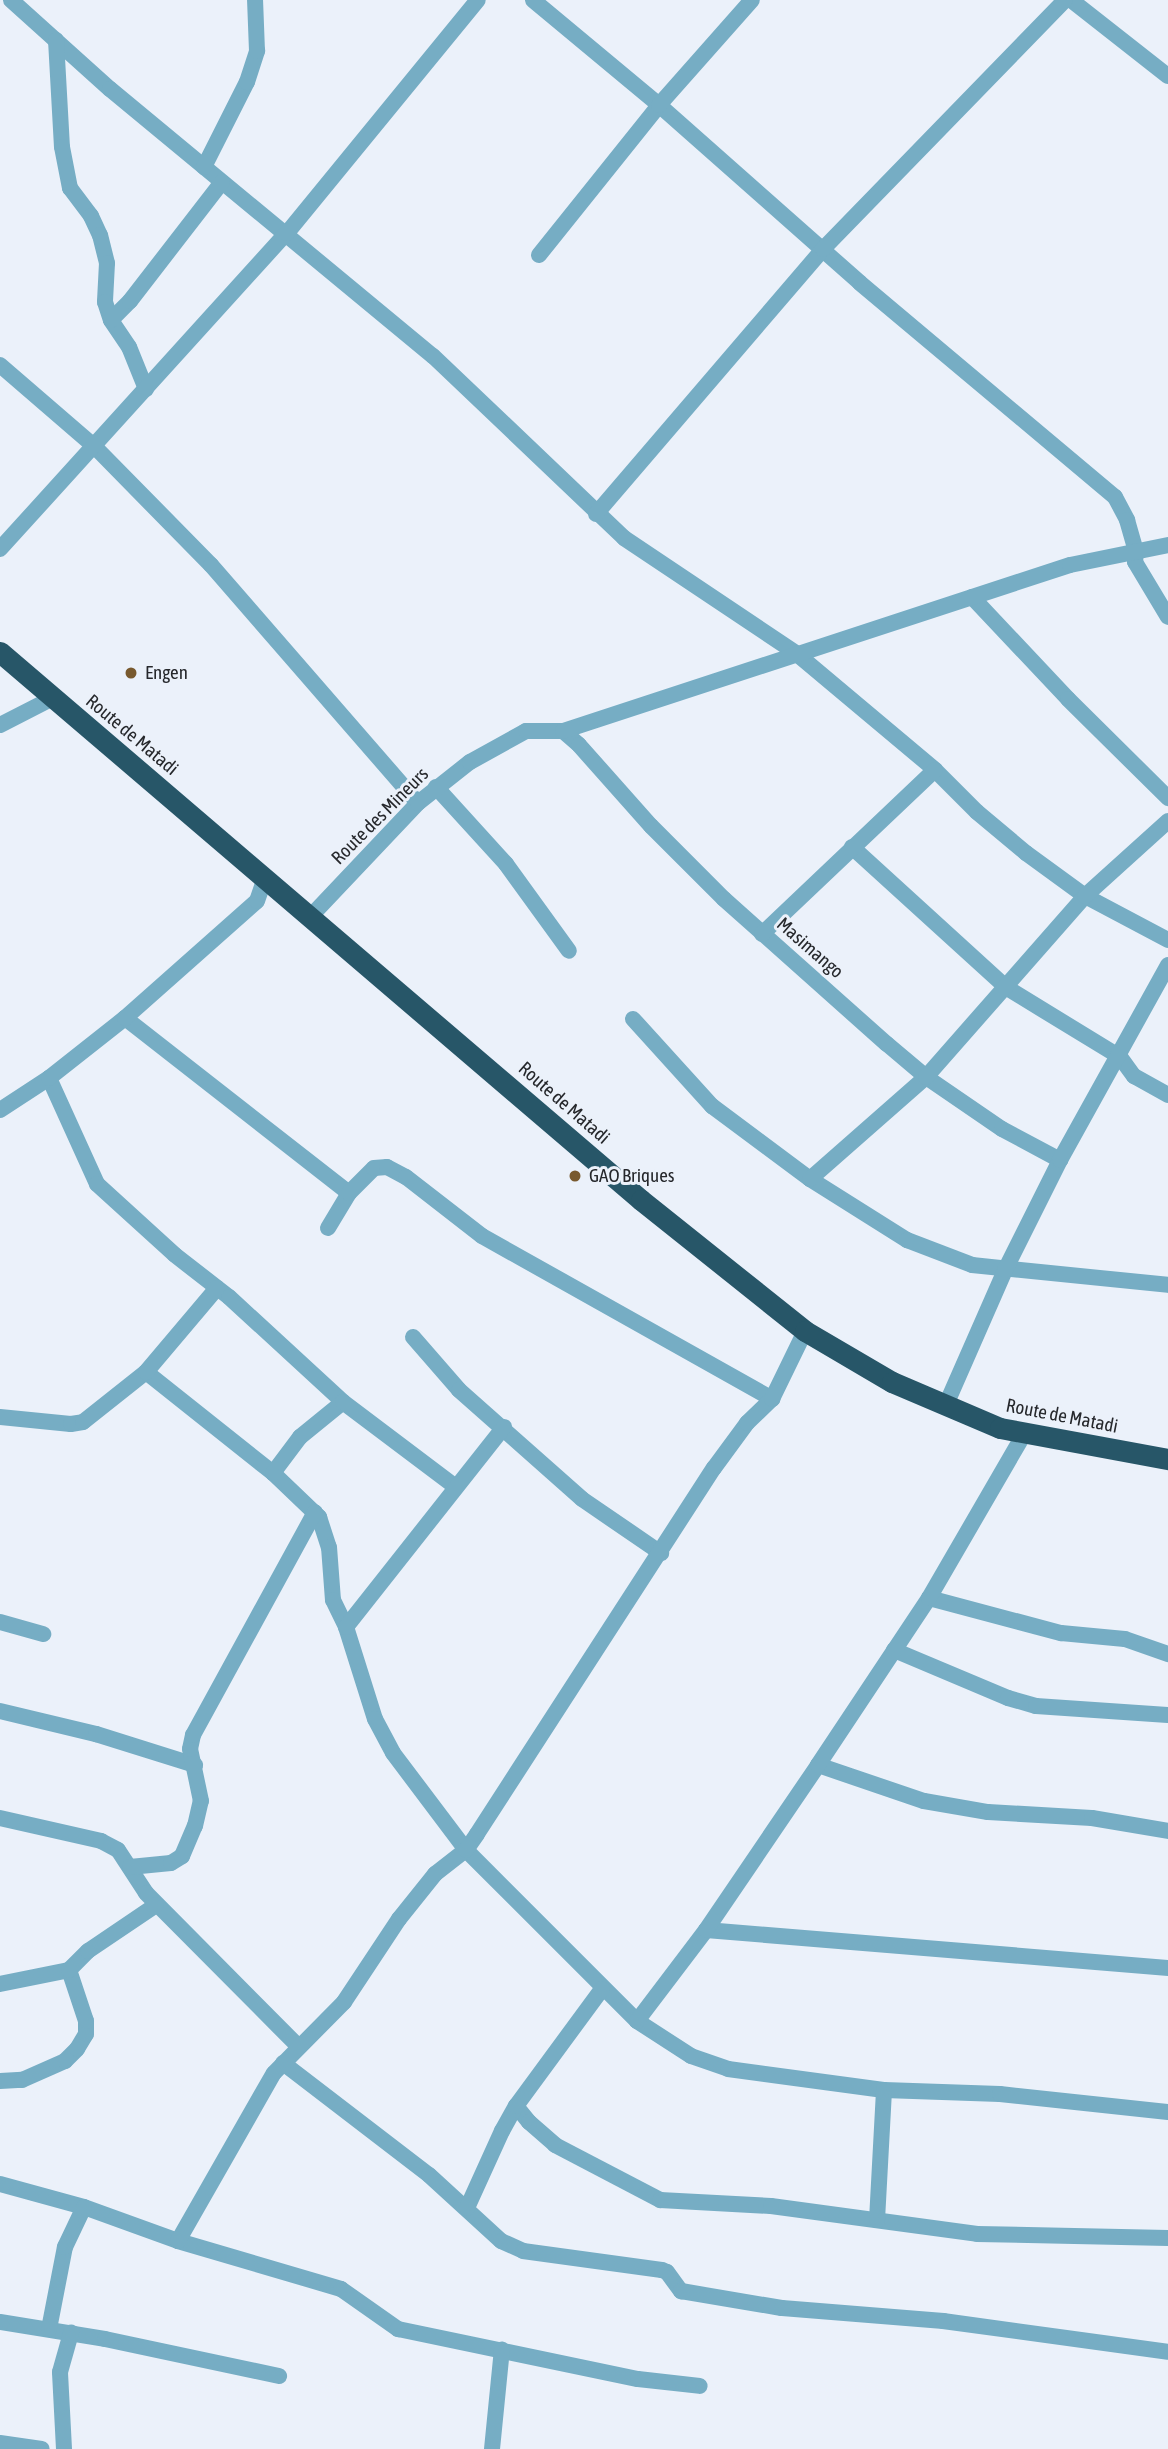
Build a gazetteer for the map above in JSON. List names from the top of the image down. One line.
{"streets":{"highway":["Route de Matadi"],"street":["Route des Mineurs","Masimango"]},"crossings":[["Route de Matadi","Route des Mineurs"],["Route des Mineurs","Masimango"]],"places":["Engen","GAO Briques"]}
